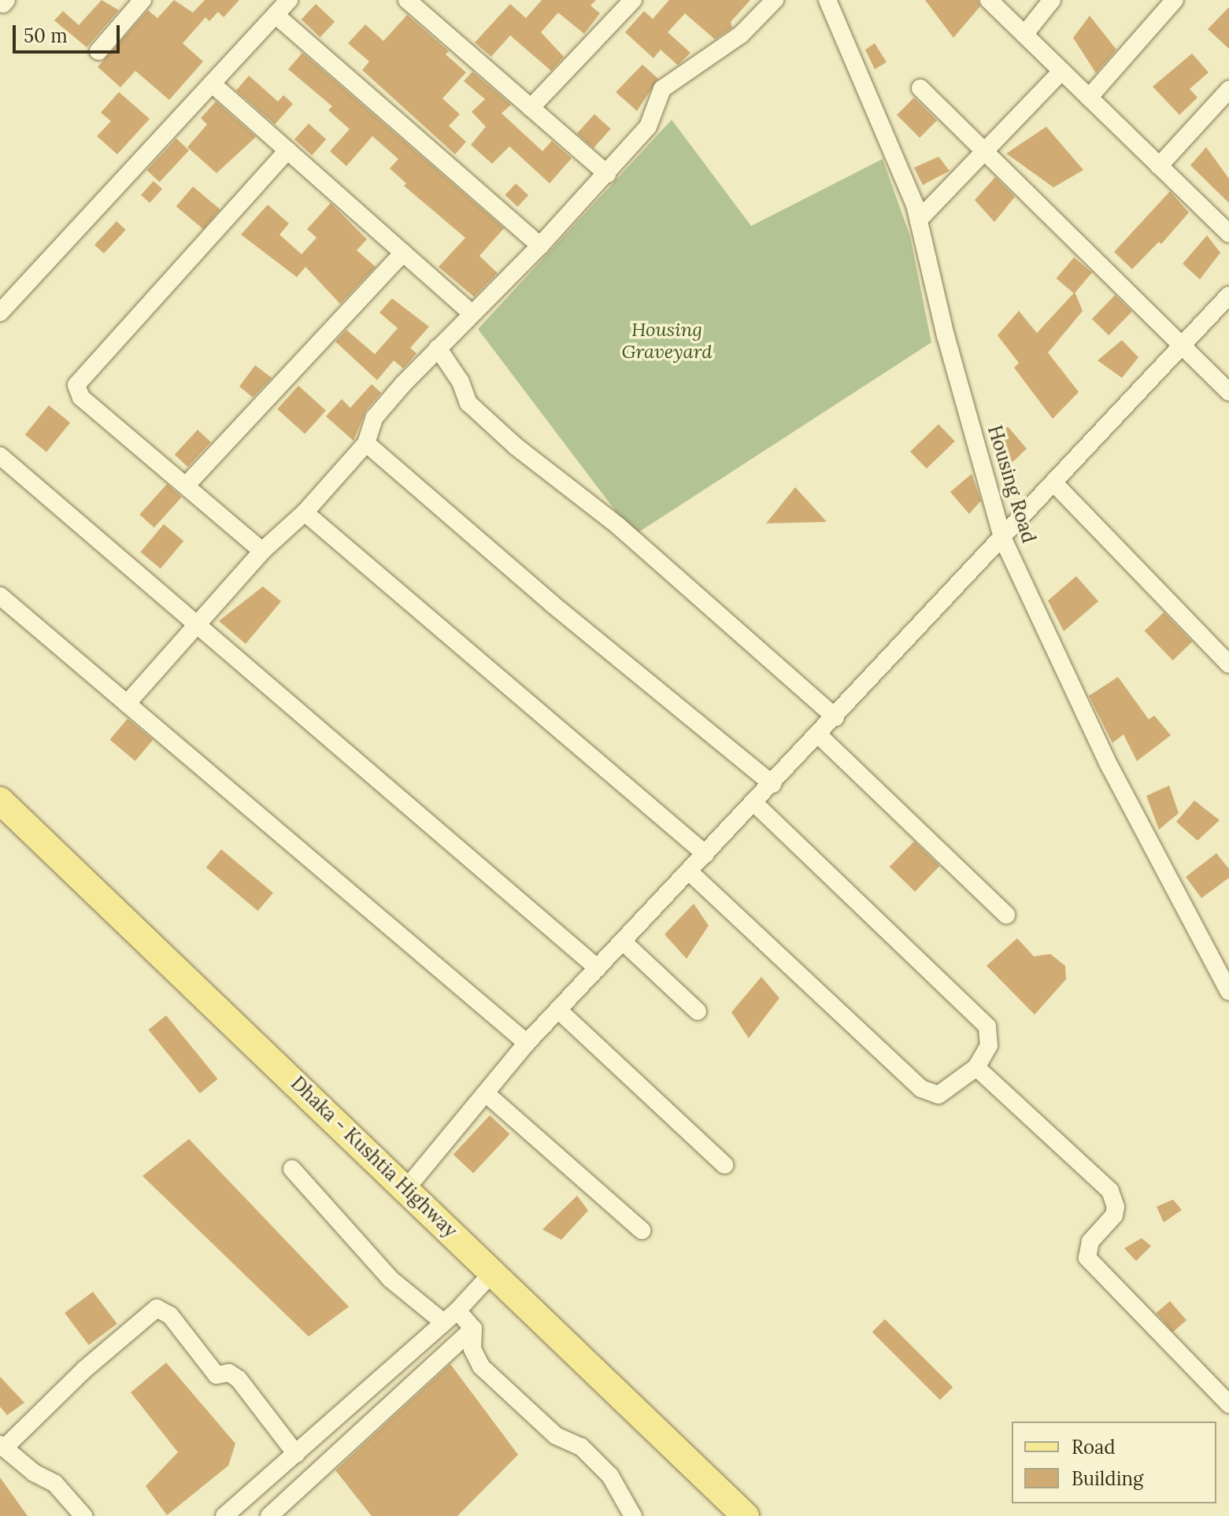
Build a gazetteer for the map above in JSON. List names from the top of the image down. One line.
{"streets":{"main road":["Dhaka - Kushtia Highway"],"street":["Housing Road"]},"parks":["Housing Graveyard"],"legend":["Road","Building"],"scale_bar":"50 m"}
